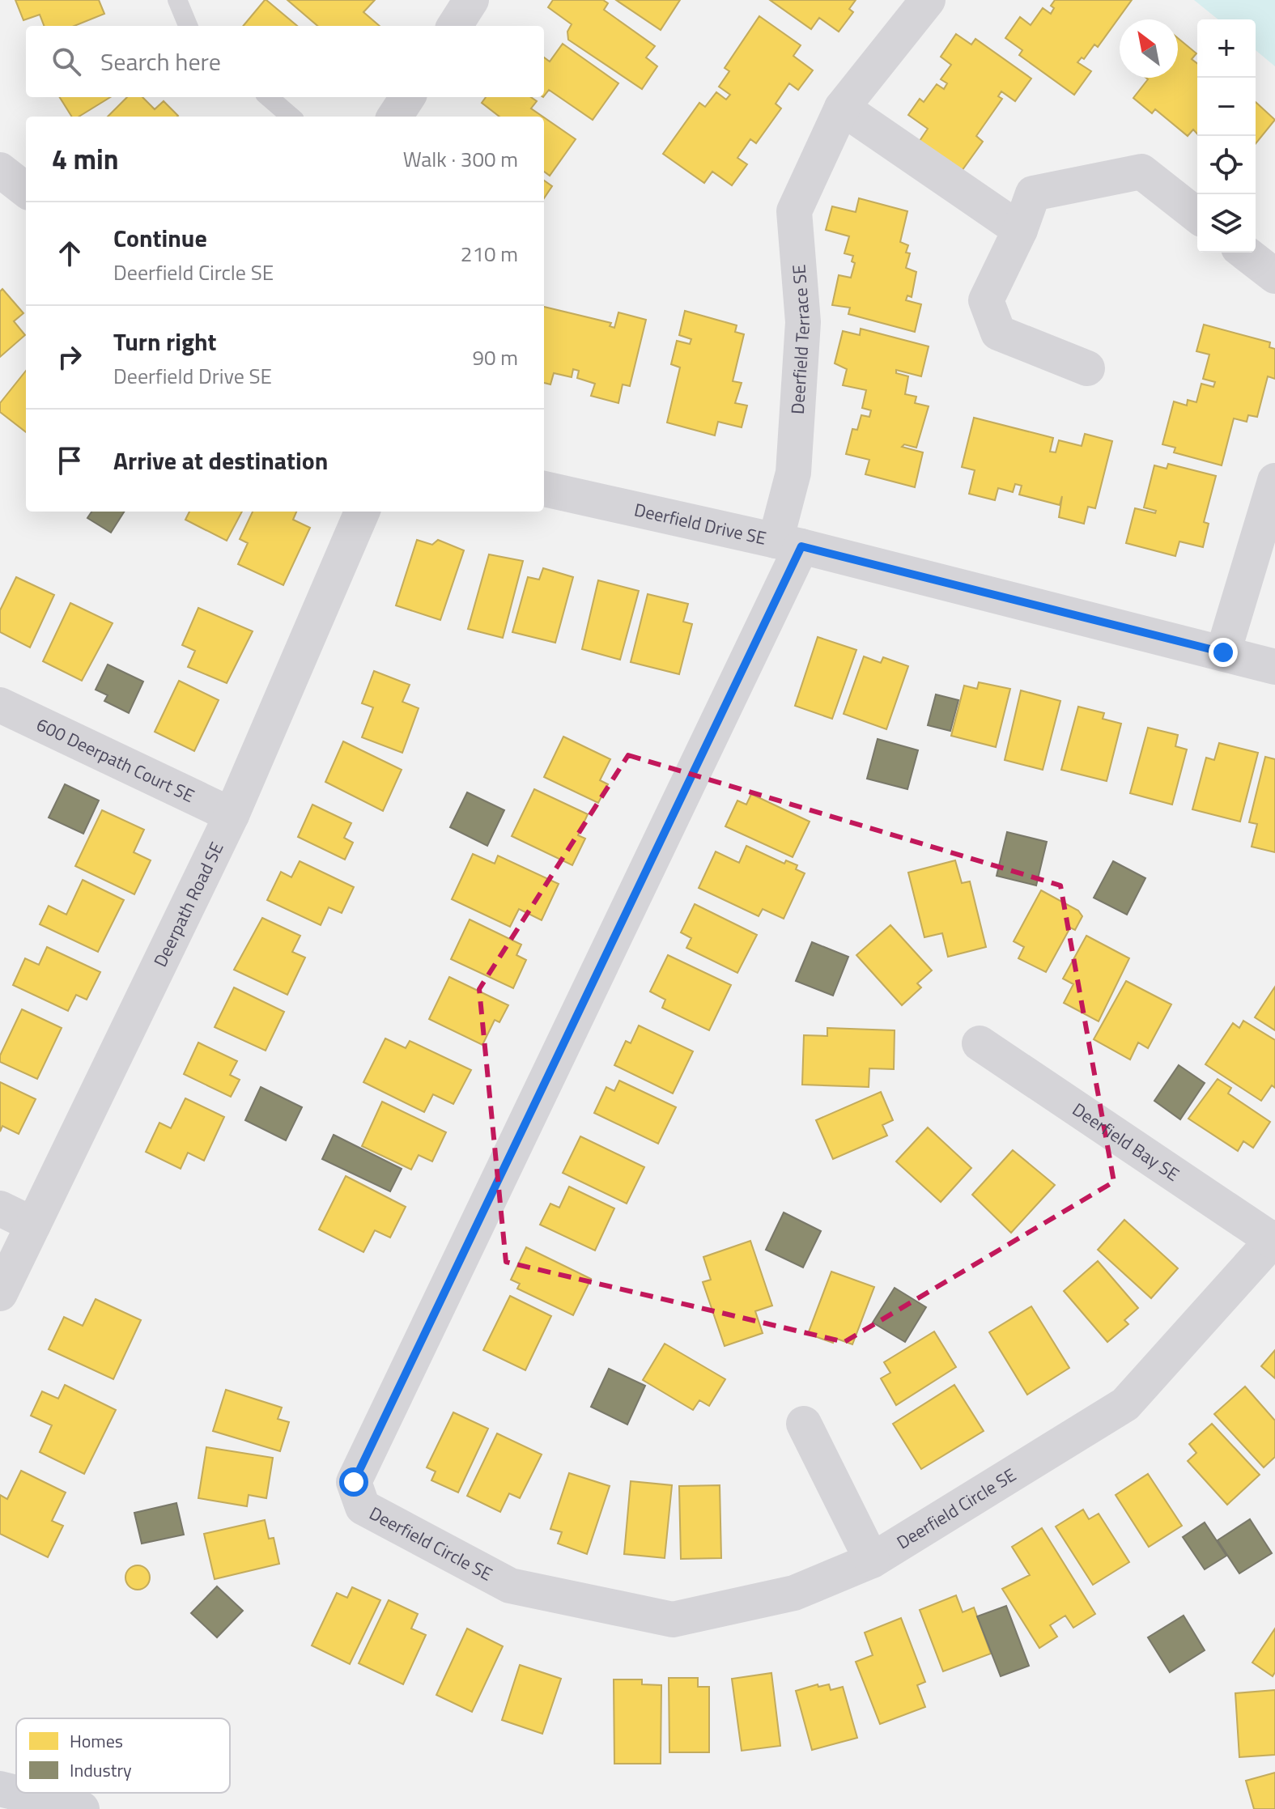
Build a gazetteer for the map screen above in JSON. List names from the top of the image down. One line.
{"streets":{"street":["Deerfield Terrace SE","Deerfield Drive SE","600 Deerpath Court SE","Deerpath Road SE","Deerfield Bay SE","Deerfield Circle SE"]},"crossings":[["Deerfield Terrace SE","Deerfield Drive SE"],["Deerfield Terrace SE","Deerfield Circle SE"],["Deerfield Drive SE","Deerfield Circle SE"],["600 Deerpath Court SE","Deerpath Road SE"],["Deerfield Bay SE","Deerfield Circle SE"]],"legend":["Homes","Industry"],"north":"top left","page":{"map_buttons":["+","−"],"search":"Search here","heading":["4 min","Walk · 300 m"],"list":[["Continue","Deerfield Circle SE","210 m"],["Turn right","Deerfield Drive SE","90 m"],"Arrive at destination"]}}
